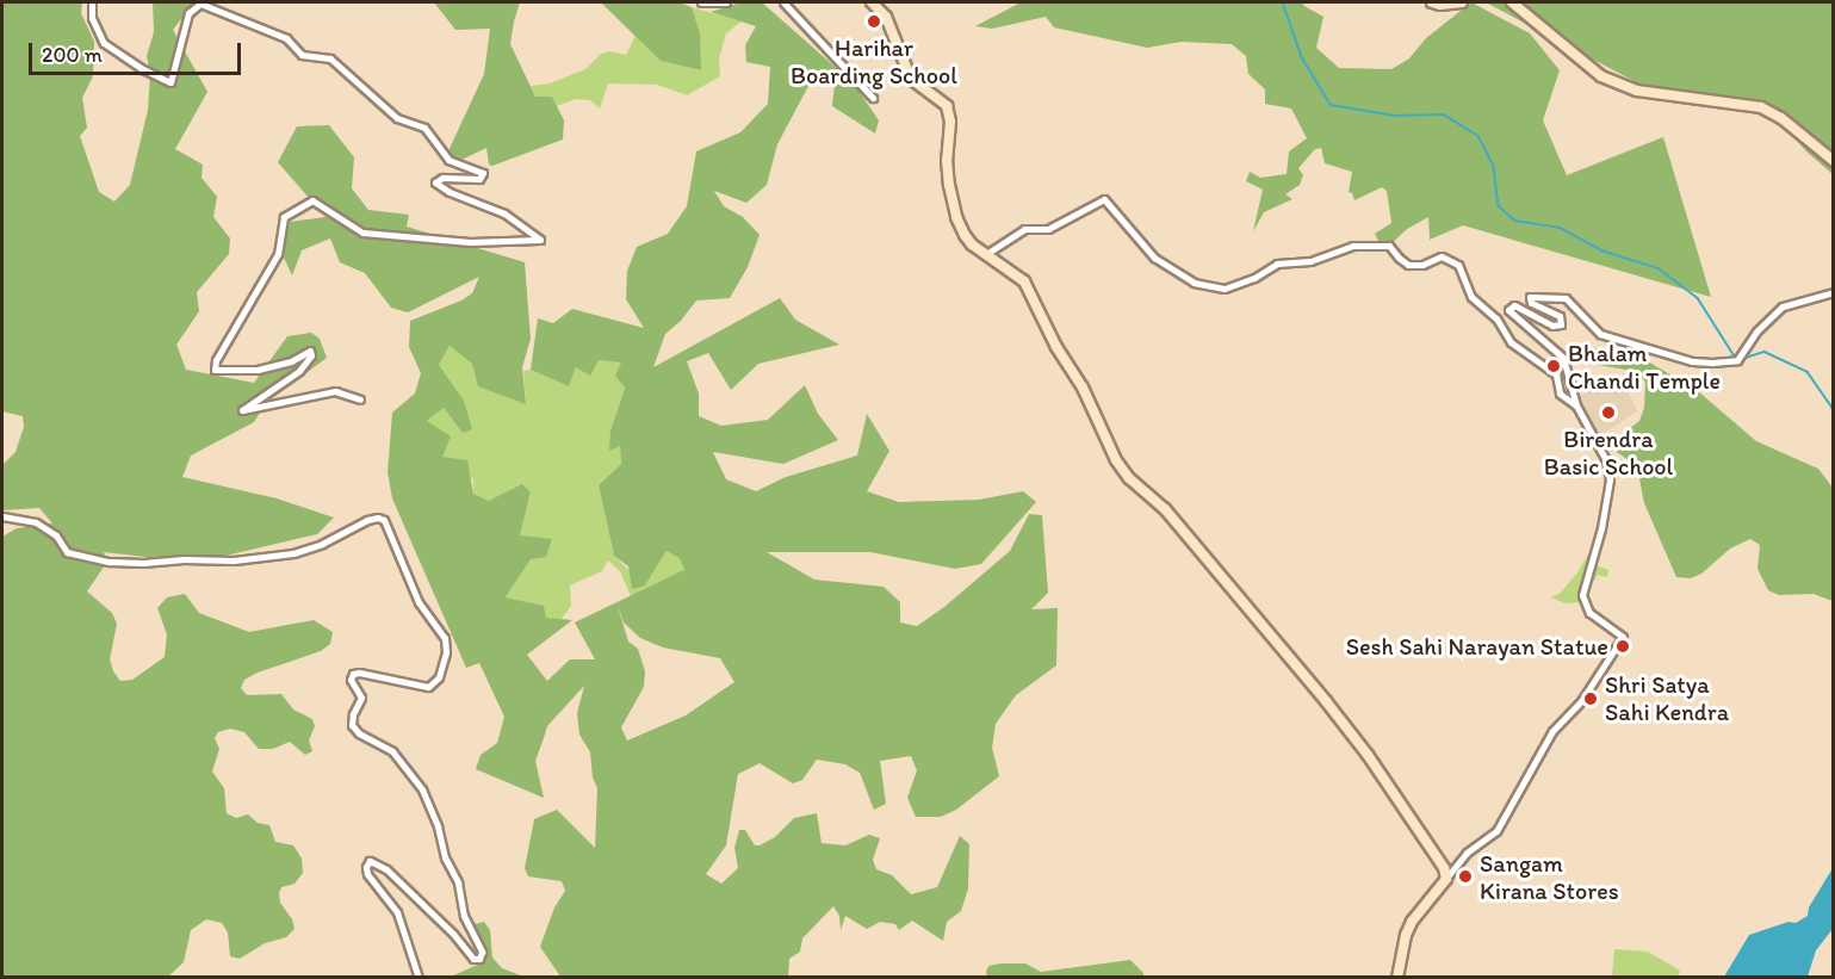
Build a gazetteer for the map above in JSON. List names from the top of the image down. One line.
{"places":["Harihar Boarding School","Bhalam Chandi Temple","Birendra Basic School","Sesh Sahi Narayan Statue","Shri Satya Sahi Kendra","Sangam Kirana Stores"],"scale_bar":"200 m"}
